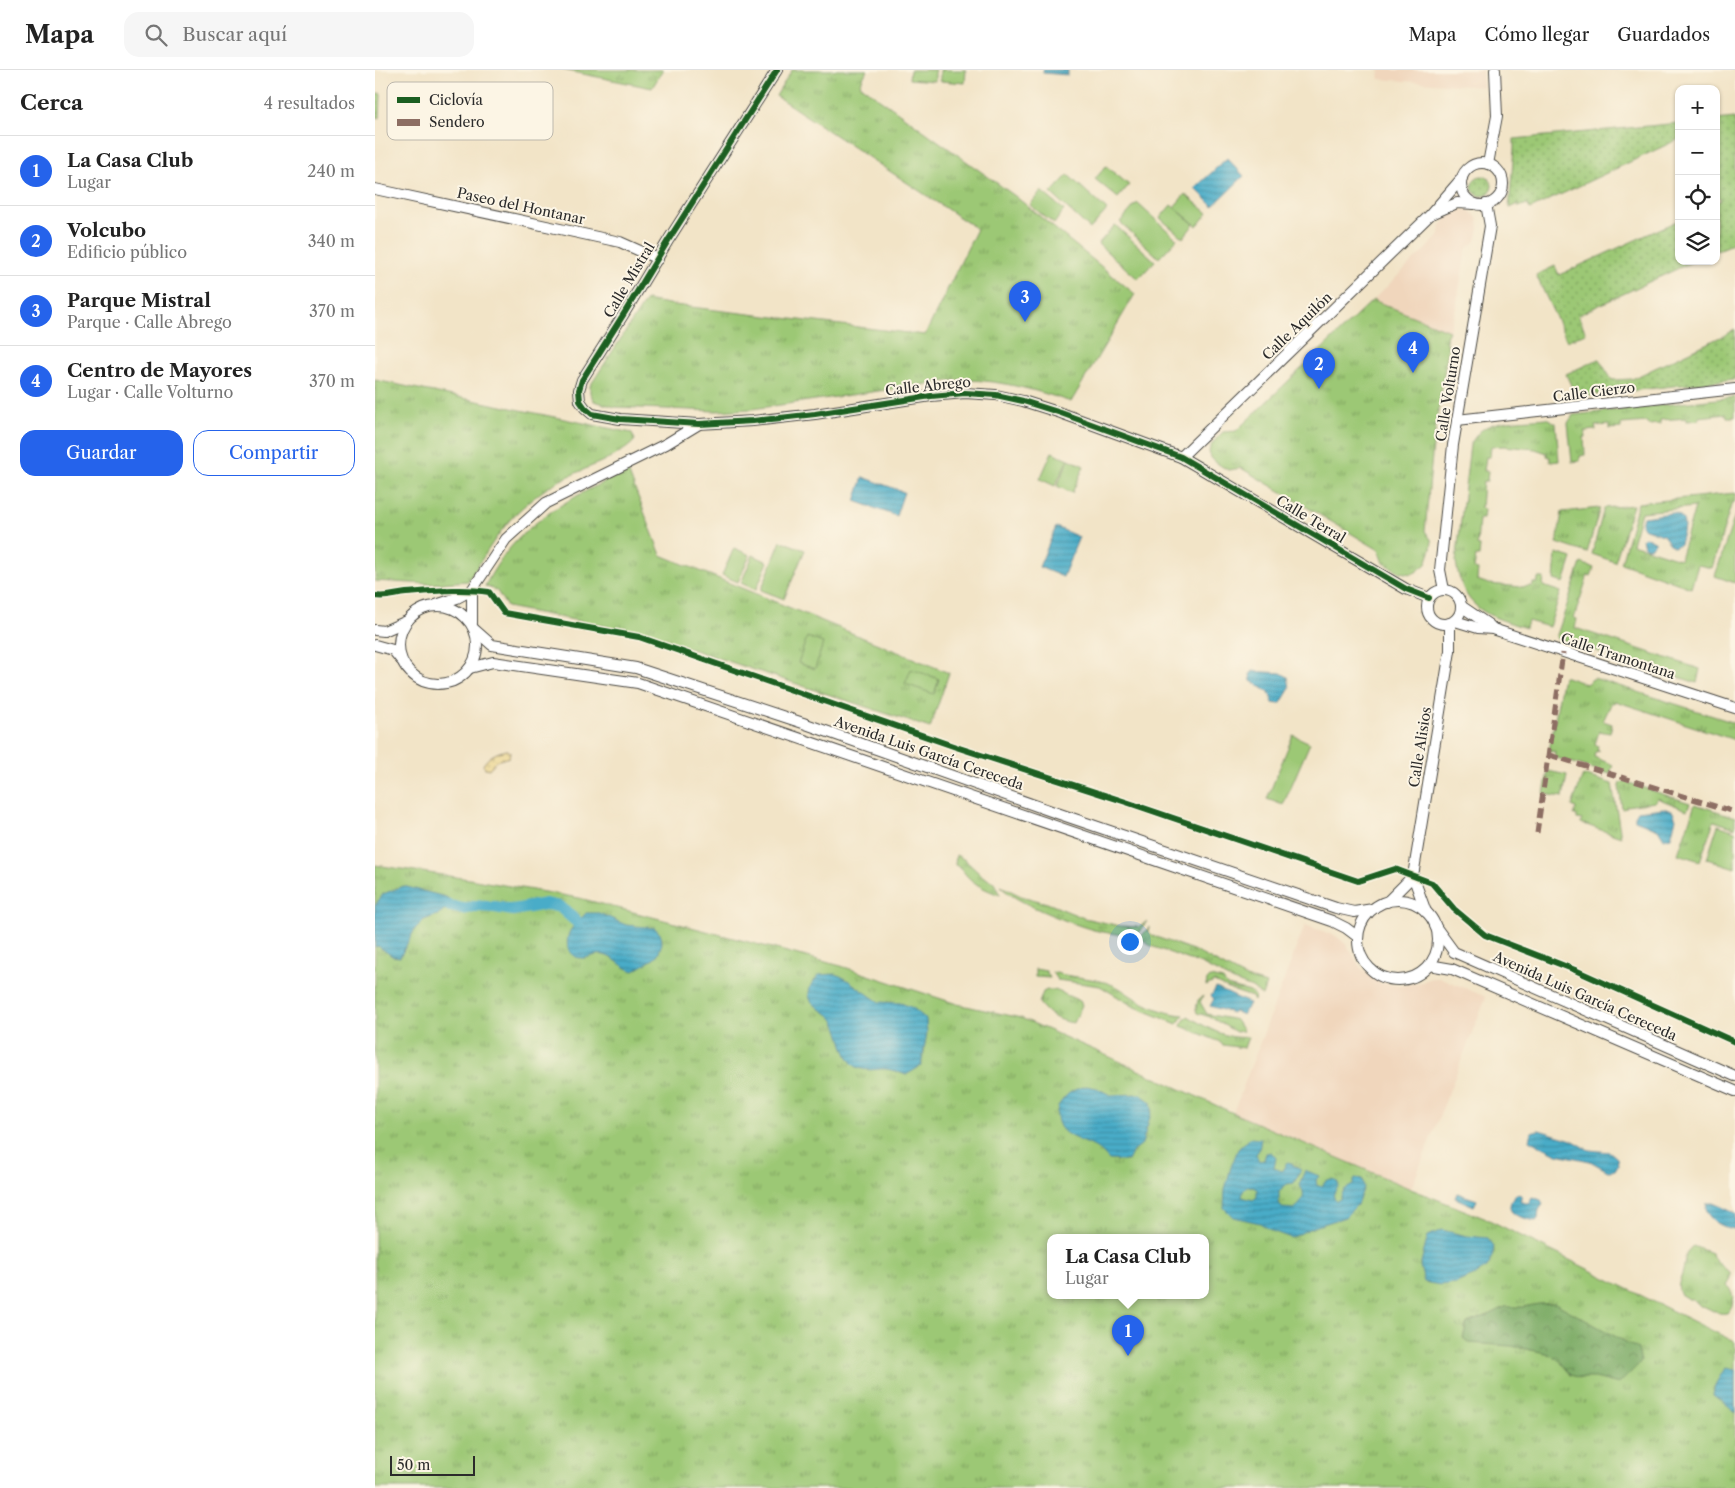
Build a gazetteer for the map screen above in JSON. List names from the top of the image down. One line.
{"streets":{"street":["Paseo del Hontanar","Calle Mistral","Calle Aquilón","Calle Abrego","Calle Cierzo","Calle Volturno","Calle Terral","Calle Tramontana","Calle Alisios","Avenida Luis García Cereceda"]},"crossings":[["Paseo del Hontanar","Calle Mistral"],["Calle Mistral","Calle Abrego"],["Calle Aquilón","Calle Abrego"],["Calle Aquilón","Calle Volturno"],["Calle Aquilón","Calle Terral"],["Calle Abrego","Calle Terral"],["Calle Cierzo","Calle Volturno"],["Calle Volturno","Calle Terral"],["Calle Volturno","Calle Tramontana"],["Calle Volturno","Calle Alisios"],["Calle Terral","Calle Tramontana"],["Calle Terral","Calle Alisios"],["Calle Tramontana","Calle Alisios"]],"legend":["Ciclovía","Sendero"],"scale_bar":"50 m","page":{"header":"Mapa","search":"Buscar aquí","nav":["Mapa","Cómo llegar","Guardados"],"heading":["Cerca","4 resultados"],"map_buttons":["+","−"],"list":[{"mark":"1","name":"La Casa Club","note":"Lugar","value":"240 m"},{"mark":"2","name":"Volcubo","note":"Edificio público","value":"340 m"},{"mark":"3","name":"Parque Mistral","note":"Parque · Calle Abrego","value":"370 m"},{"mark":"4","name":"Centro de Mayores","note":"Lugar · Calle Volturno","value":"370 m"}],"pins":["3","4","2","1"],"buttons":["Guardar","Compartir"],"popup":["La Casa Club","Lugar"],"scale":"50 m"}}
